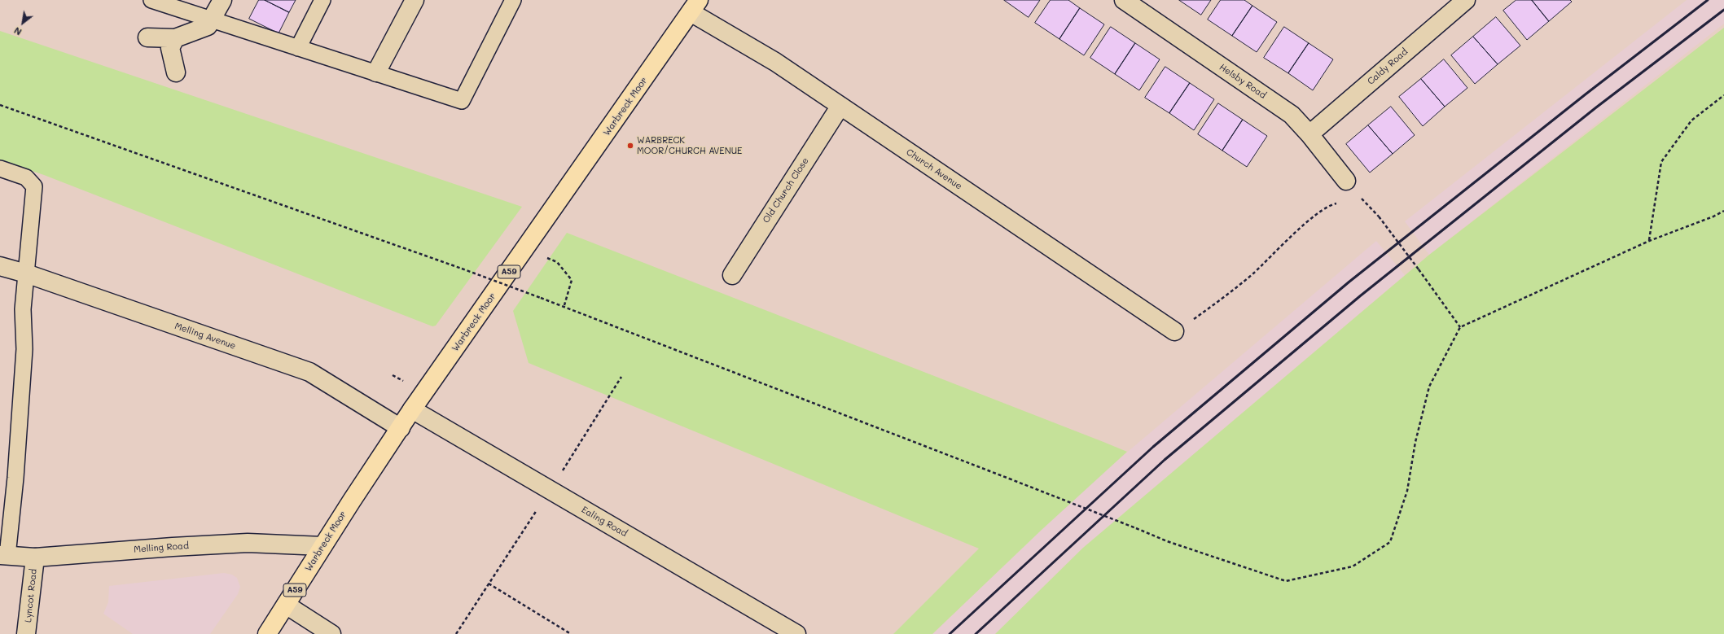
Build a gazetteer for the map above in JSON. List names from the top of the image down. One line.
{"streets":{"highway":["Warbreck Moor","A59"],"street":["Caldy Road","Helsby Road","Church Avenue","Old Church Close","Melling Avenue","Ealing Road","Melling Road","Lyncot Road"]},"crossings":[["Caldy Road","Helsby Road"],["Warbreck Moor","Church Avenue"],["Warbreck Moor","Melling Avenue"],["Warbreck Moor","Ealing Road"],["Warbreck Moor","Melling Road"],["Church Avenue","Old Church Close"],["Melling Road","Lyncot Road"]],"places":["WARBRECK MOOR/CHURCH AVENUE"],"north":"bottom left"}
